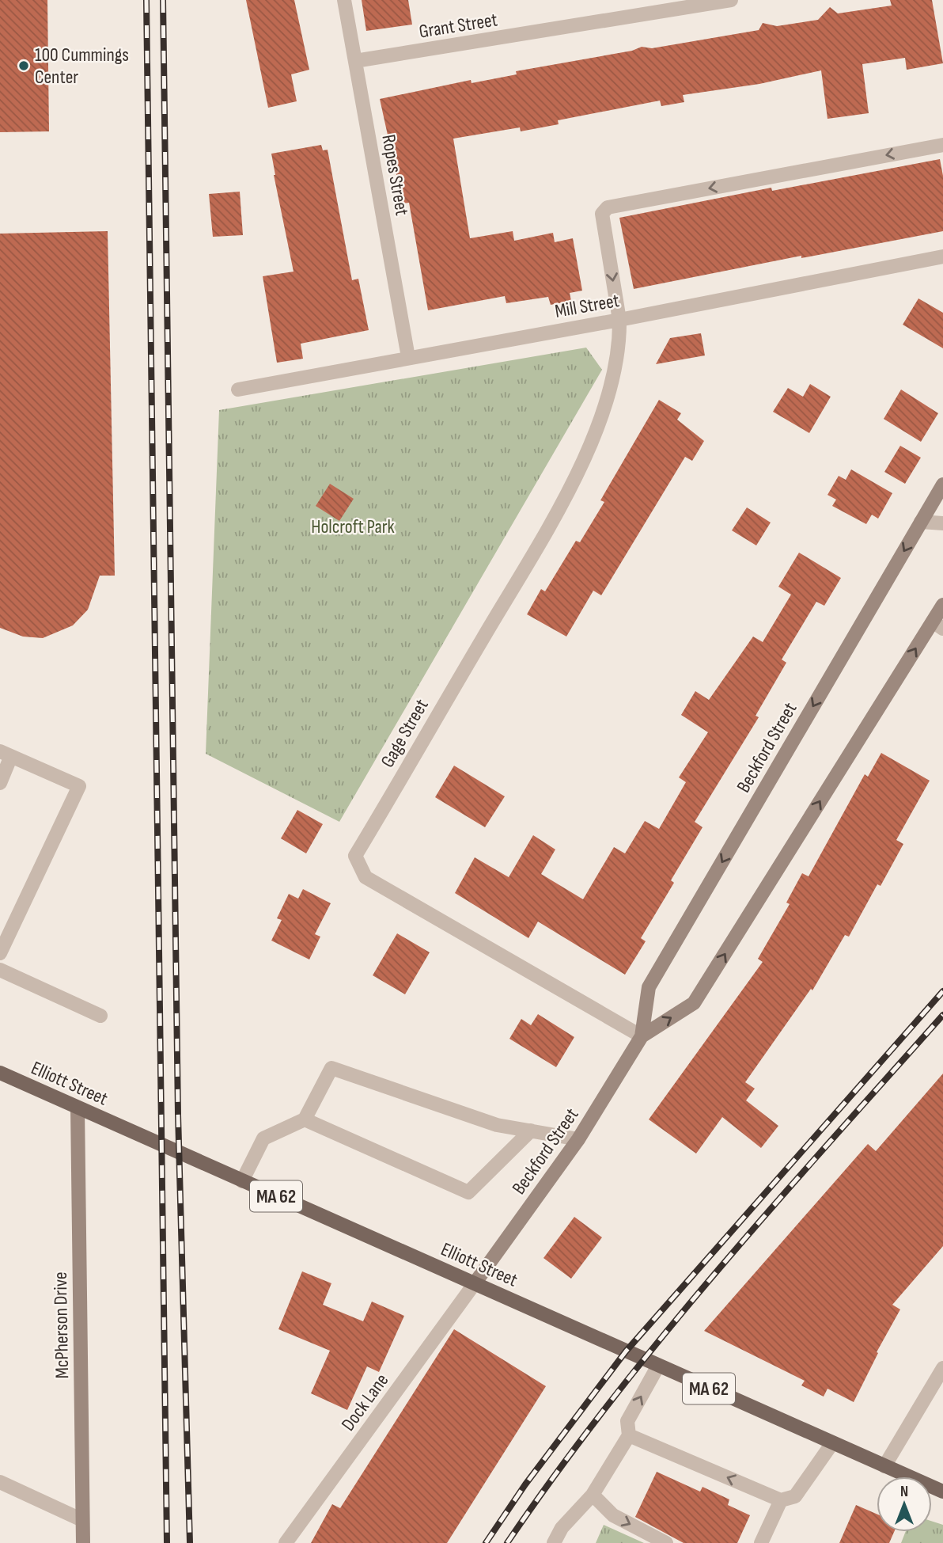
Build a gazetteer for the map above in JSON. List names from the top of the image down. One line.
{"streets":{"main road":["Elliott Street","MA 62"],"street":["Grant Street","Ropes Street","Mill Street","Gage Street","Beckford Street","McPherson Drive","Dock Lane"]},"crossings":[["Grant Street","Ropes Street"],["Ropes Street","Mill Street"],["Mill Street","Gage Street"],["Gage Street","Beckford Street"],["Beckford Street","Elliott Street"],["Beckford Street","Dock Lane"],["Elliott Street","McPherson Drive"],["Elliott Street","Dock Lane"]],"parks":["Holcroft Park"],"places":["100 Cummings Center"],"north":"top"}
